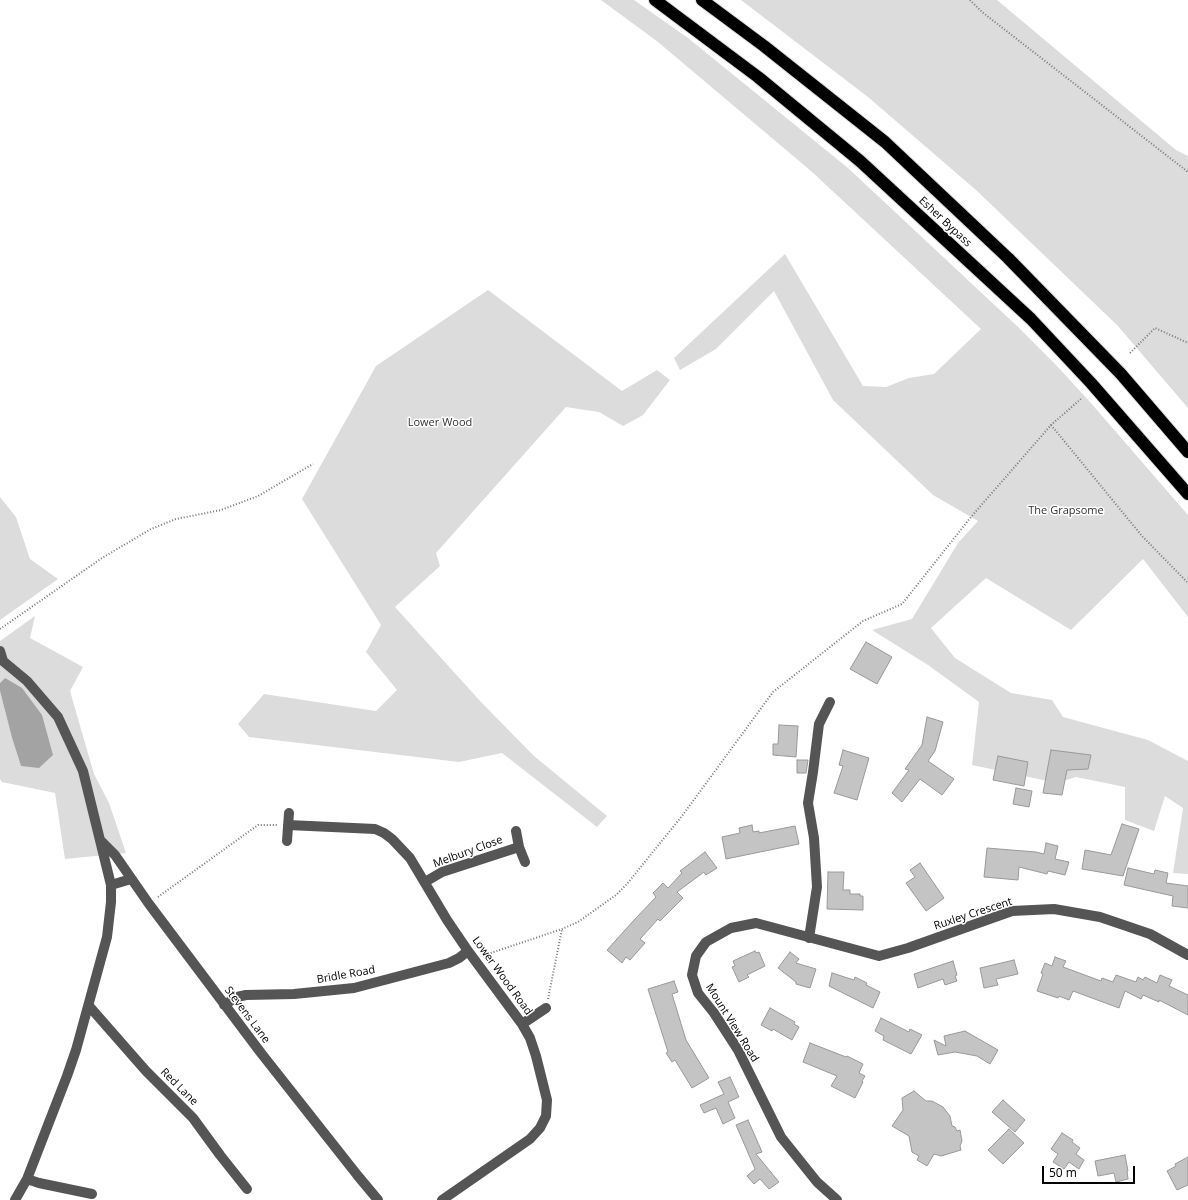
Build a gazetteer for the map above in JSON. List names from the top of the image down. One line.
{"streets":{"highway":["Esher Bypass"],"street":["Melbury Close","Ruxley Crescent","Bridle Road","Lower Wood Road","Stevens Lane","Mount View Road","Red Lane"]},"crossings":[["Melbury Close","Lower Wood Road"],["Ruxley Crescent","Mount View Road"],["Bridle Road","Lower Wood Road"],["Bridle Road","Stevens Lane"]],"parks":["Lower Wood","The Grapsome"],"scale_bar":"50 m"}
